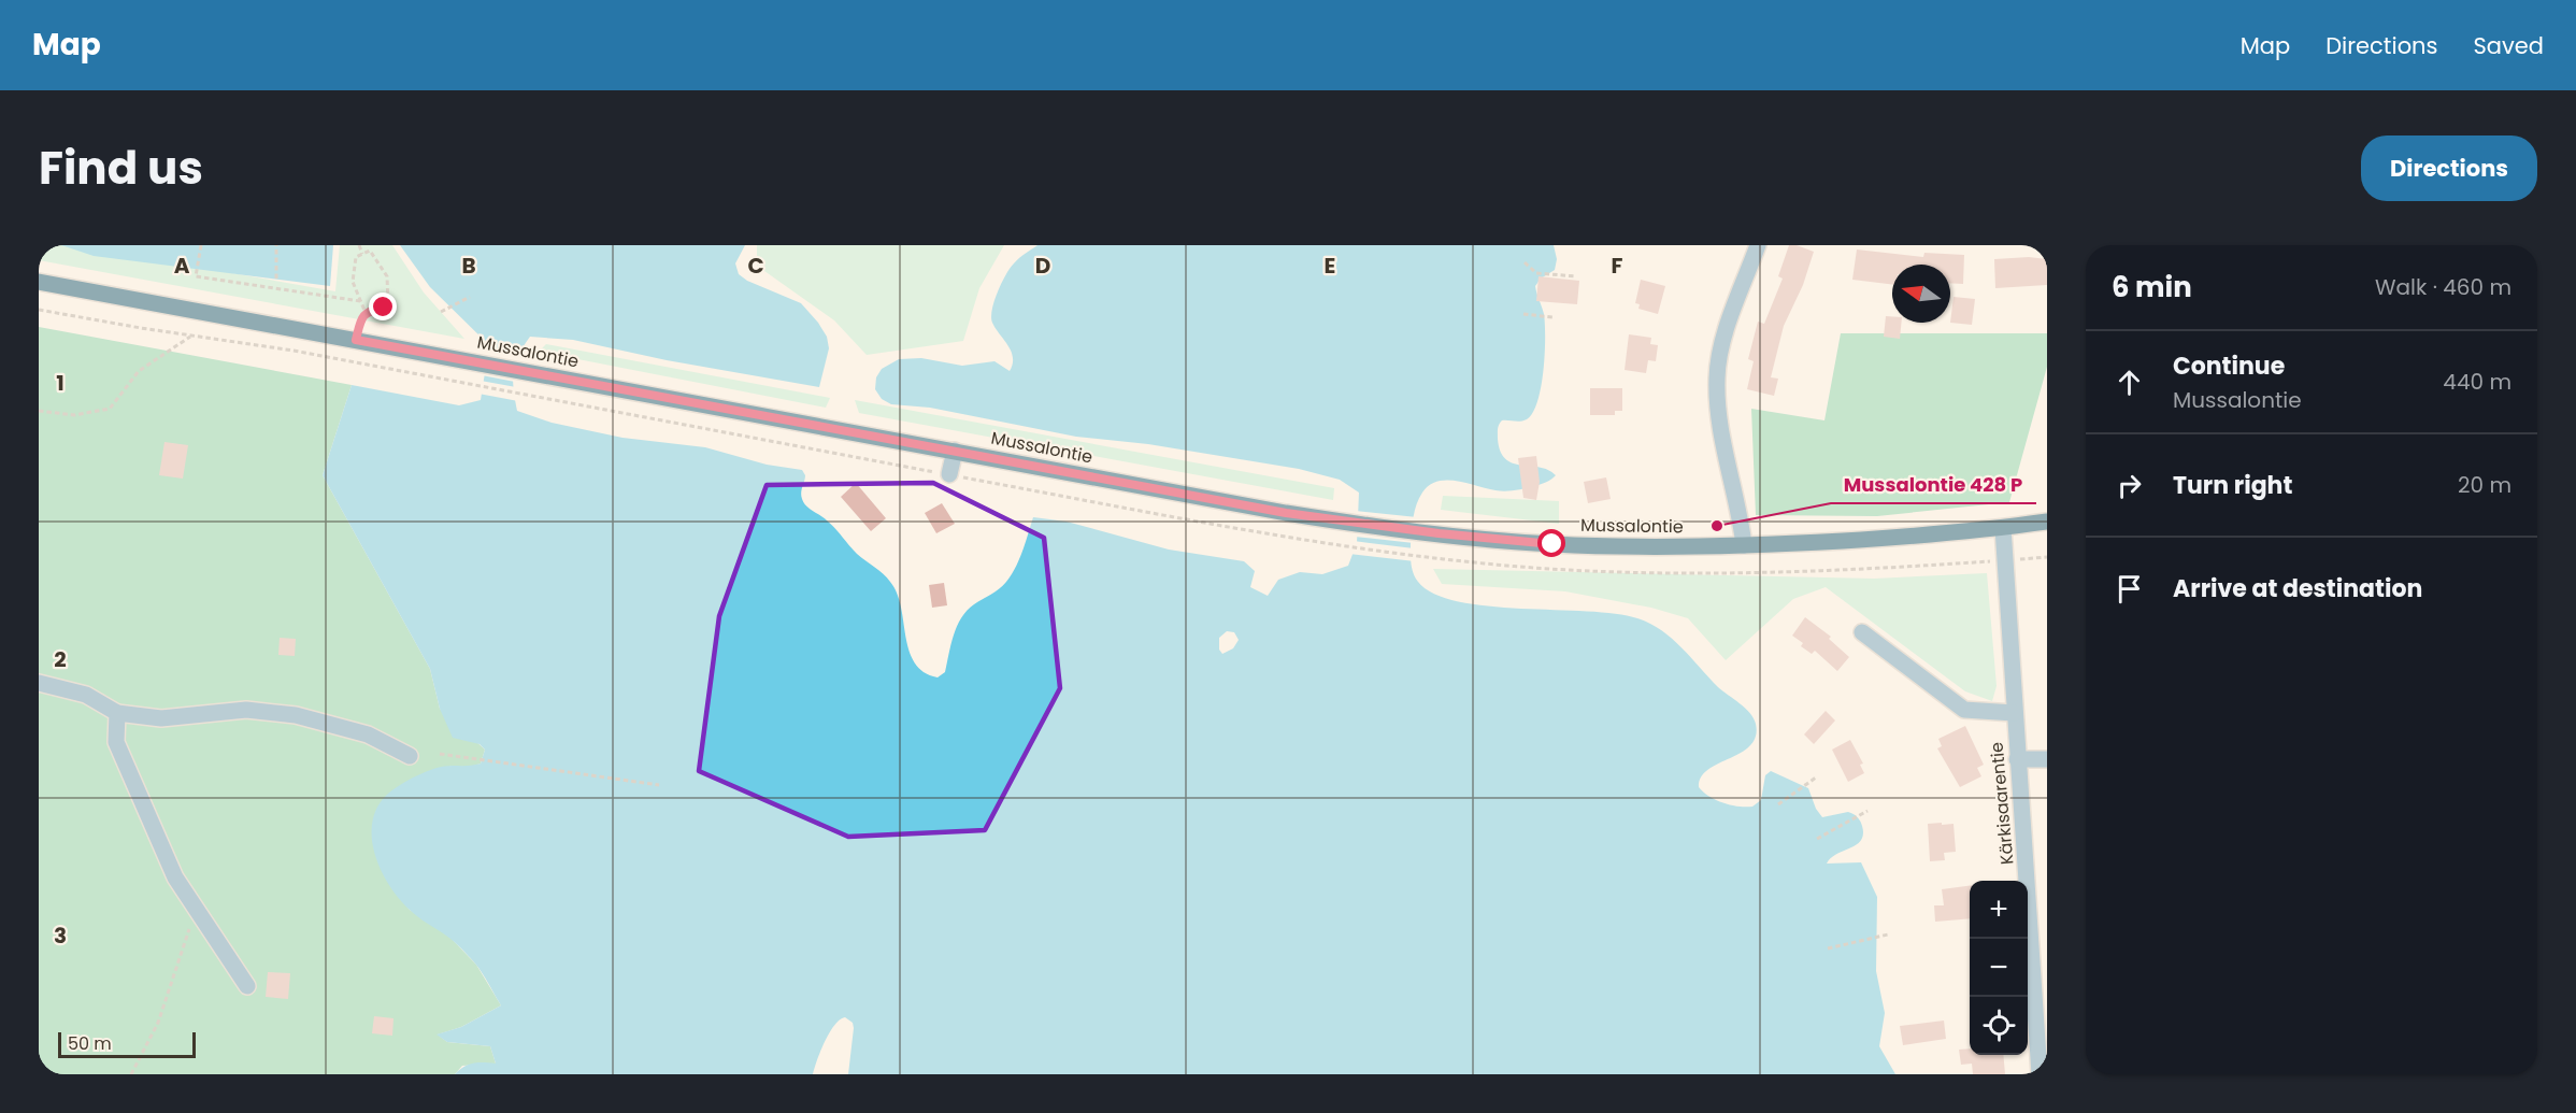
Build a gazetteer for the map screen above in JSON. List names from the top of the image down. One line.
{"streets":{"main road":["Mussalontie"],"street":["Kärkisaarentie"]},"crossings":[["Mussalontie","Kärkisaarentie"]],"places":["Mussalontie 428 P"],"scale_bar":"50 m","north":"left","page":{"header":"Map","nav":["Map","Directions","Saved"],"title":"Find us","buttons":"Directions","heading":["6 min","Walk · 460 m"],"list":[["Continue","Mussalontie","440 m"],["Turn right","20 m"],"Arrive at destination"],"map_buttons":["+","−"],"scale":"50 m"},"grid":{"columns":["A","B","C","D","E","F"],"rows":["1","2","3"]}}
